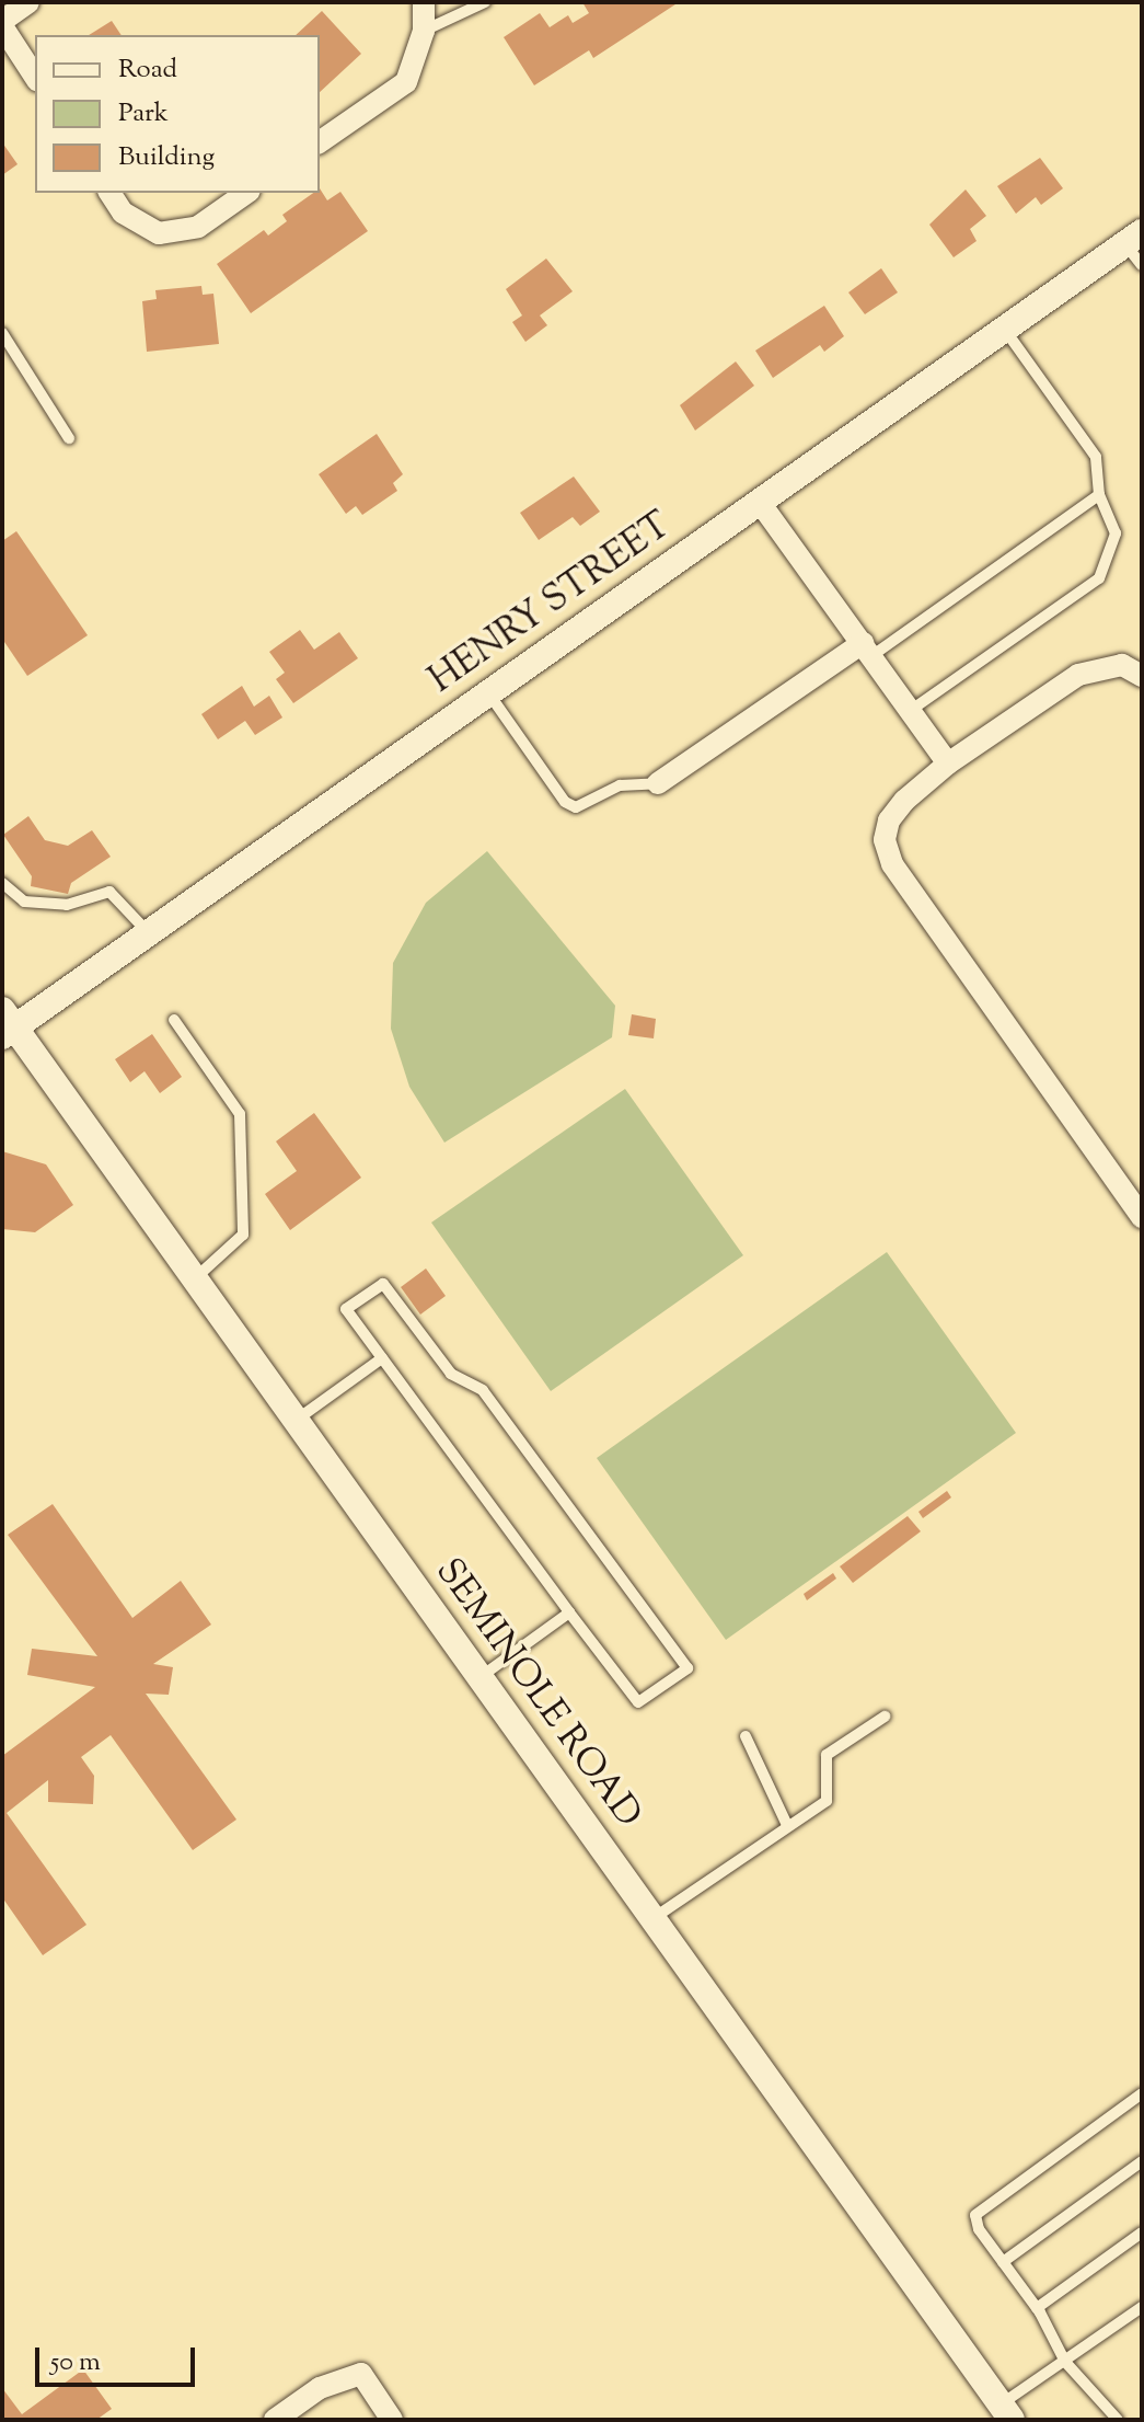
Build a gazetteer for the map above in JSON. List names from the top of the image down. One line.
{"streets":{"street":["HENRY STREET","SEMINOLE ROAD"]},"crossings":[["HENRY STREET","SEMINOLE ROAD"]],"legend":["Road","Park","Building"],"scale_bar":"50 m"}
